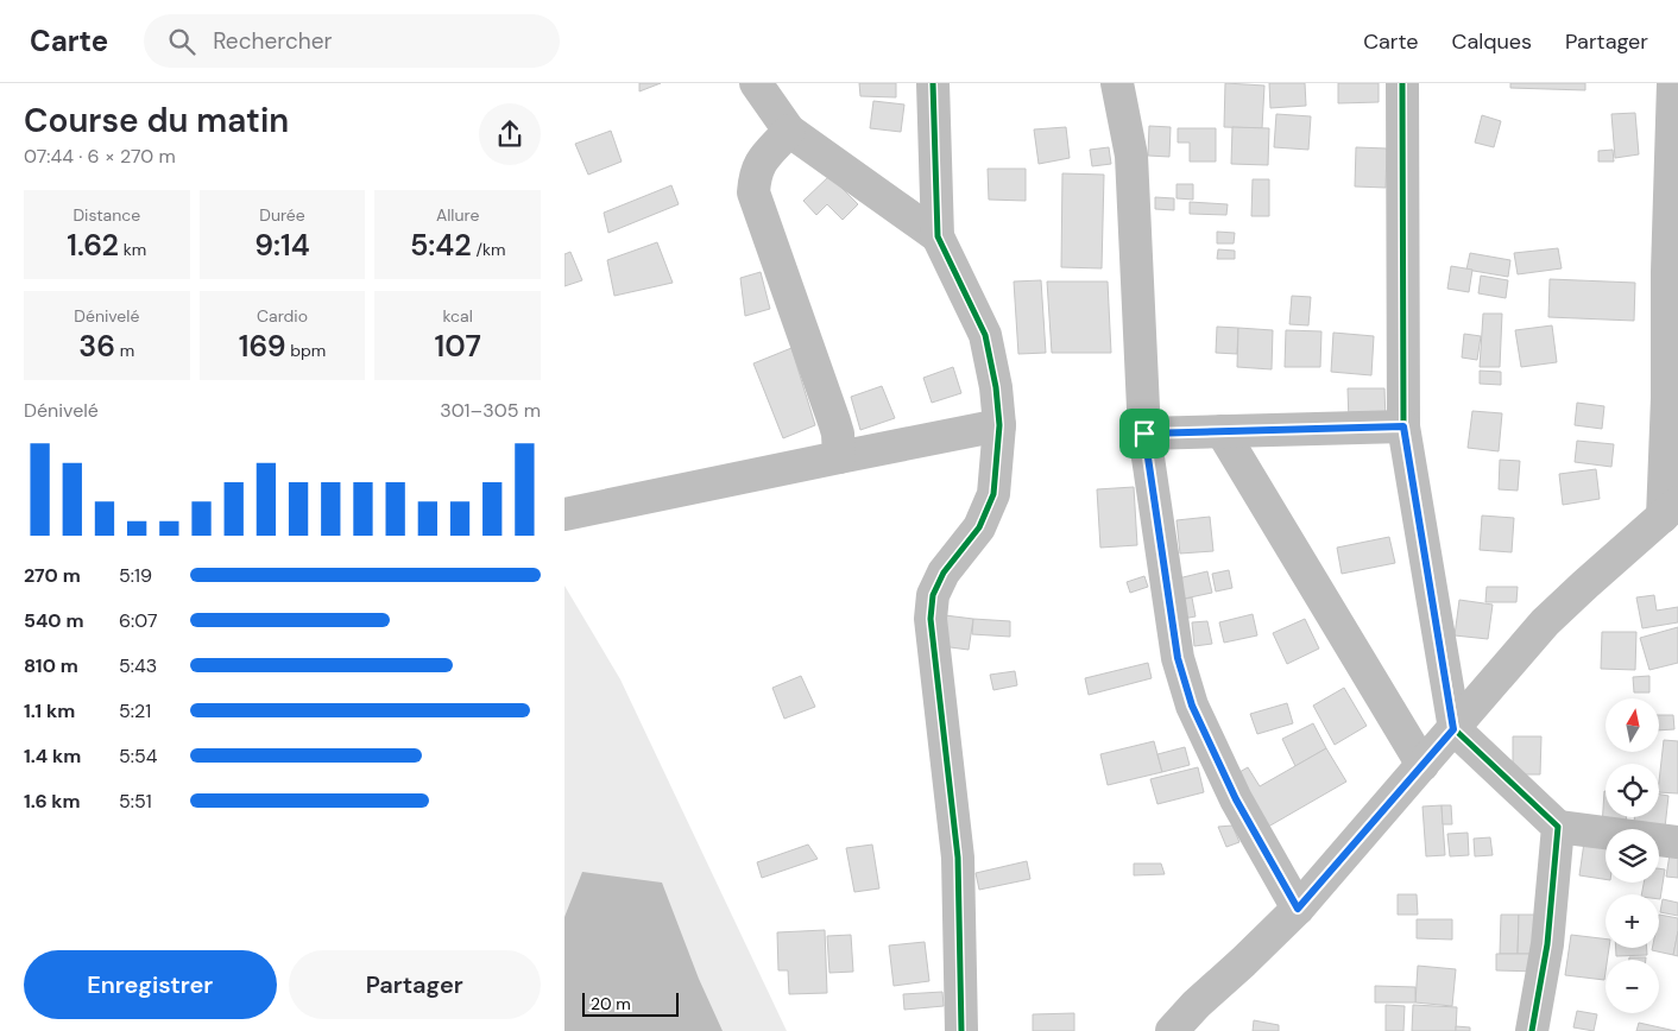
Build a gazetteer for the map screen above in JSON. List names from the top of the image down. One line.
{"scale_bar":"20 m","north":"top","page":{"header":"Carte","search":"Rechercher","nav":["Carte","Calques","Partager"],"heading":["Course du matin","07:44 · 6 × 270 m"],"stats":[["Distance","1.62 km"],["Durée","9:14"],["Allure","5:42 /km"],["Dénivelé","36 m"],["Cardio","169 bpm"],["kcal","107"]],"chart":["Dénivelé","301–305 m"],"list":[{"name":"270 m","note":"5:19"},{"name":"540 m","note":"6:07"},{"name":"810 m","note":"5:43"},{"name":"1.1 km","note":"5:21"},{"name":"1.4 km","note":"5:54"},{"name":"1.6 km","note":"5:51"}],"map_buttons":["+","−"],"buttons":["Enregistrer","Partager"],"scale":"20 m"}}
